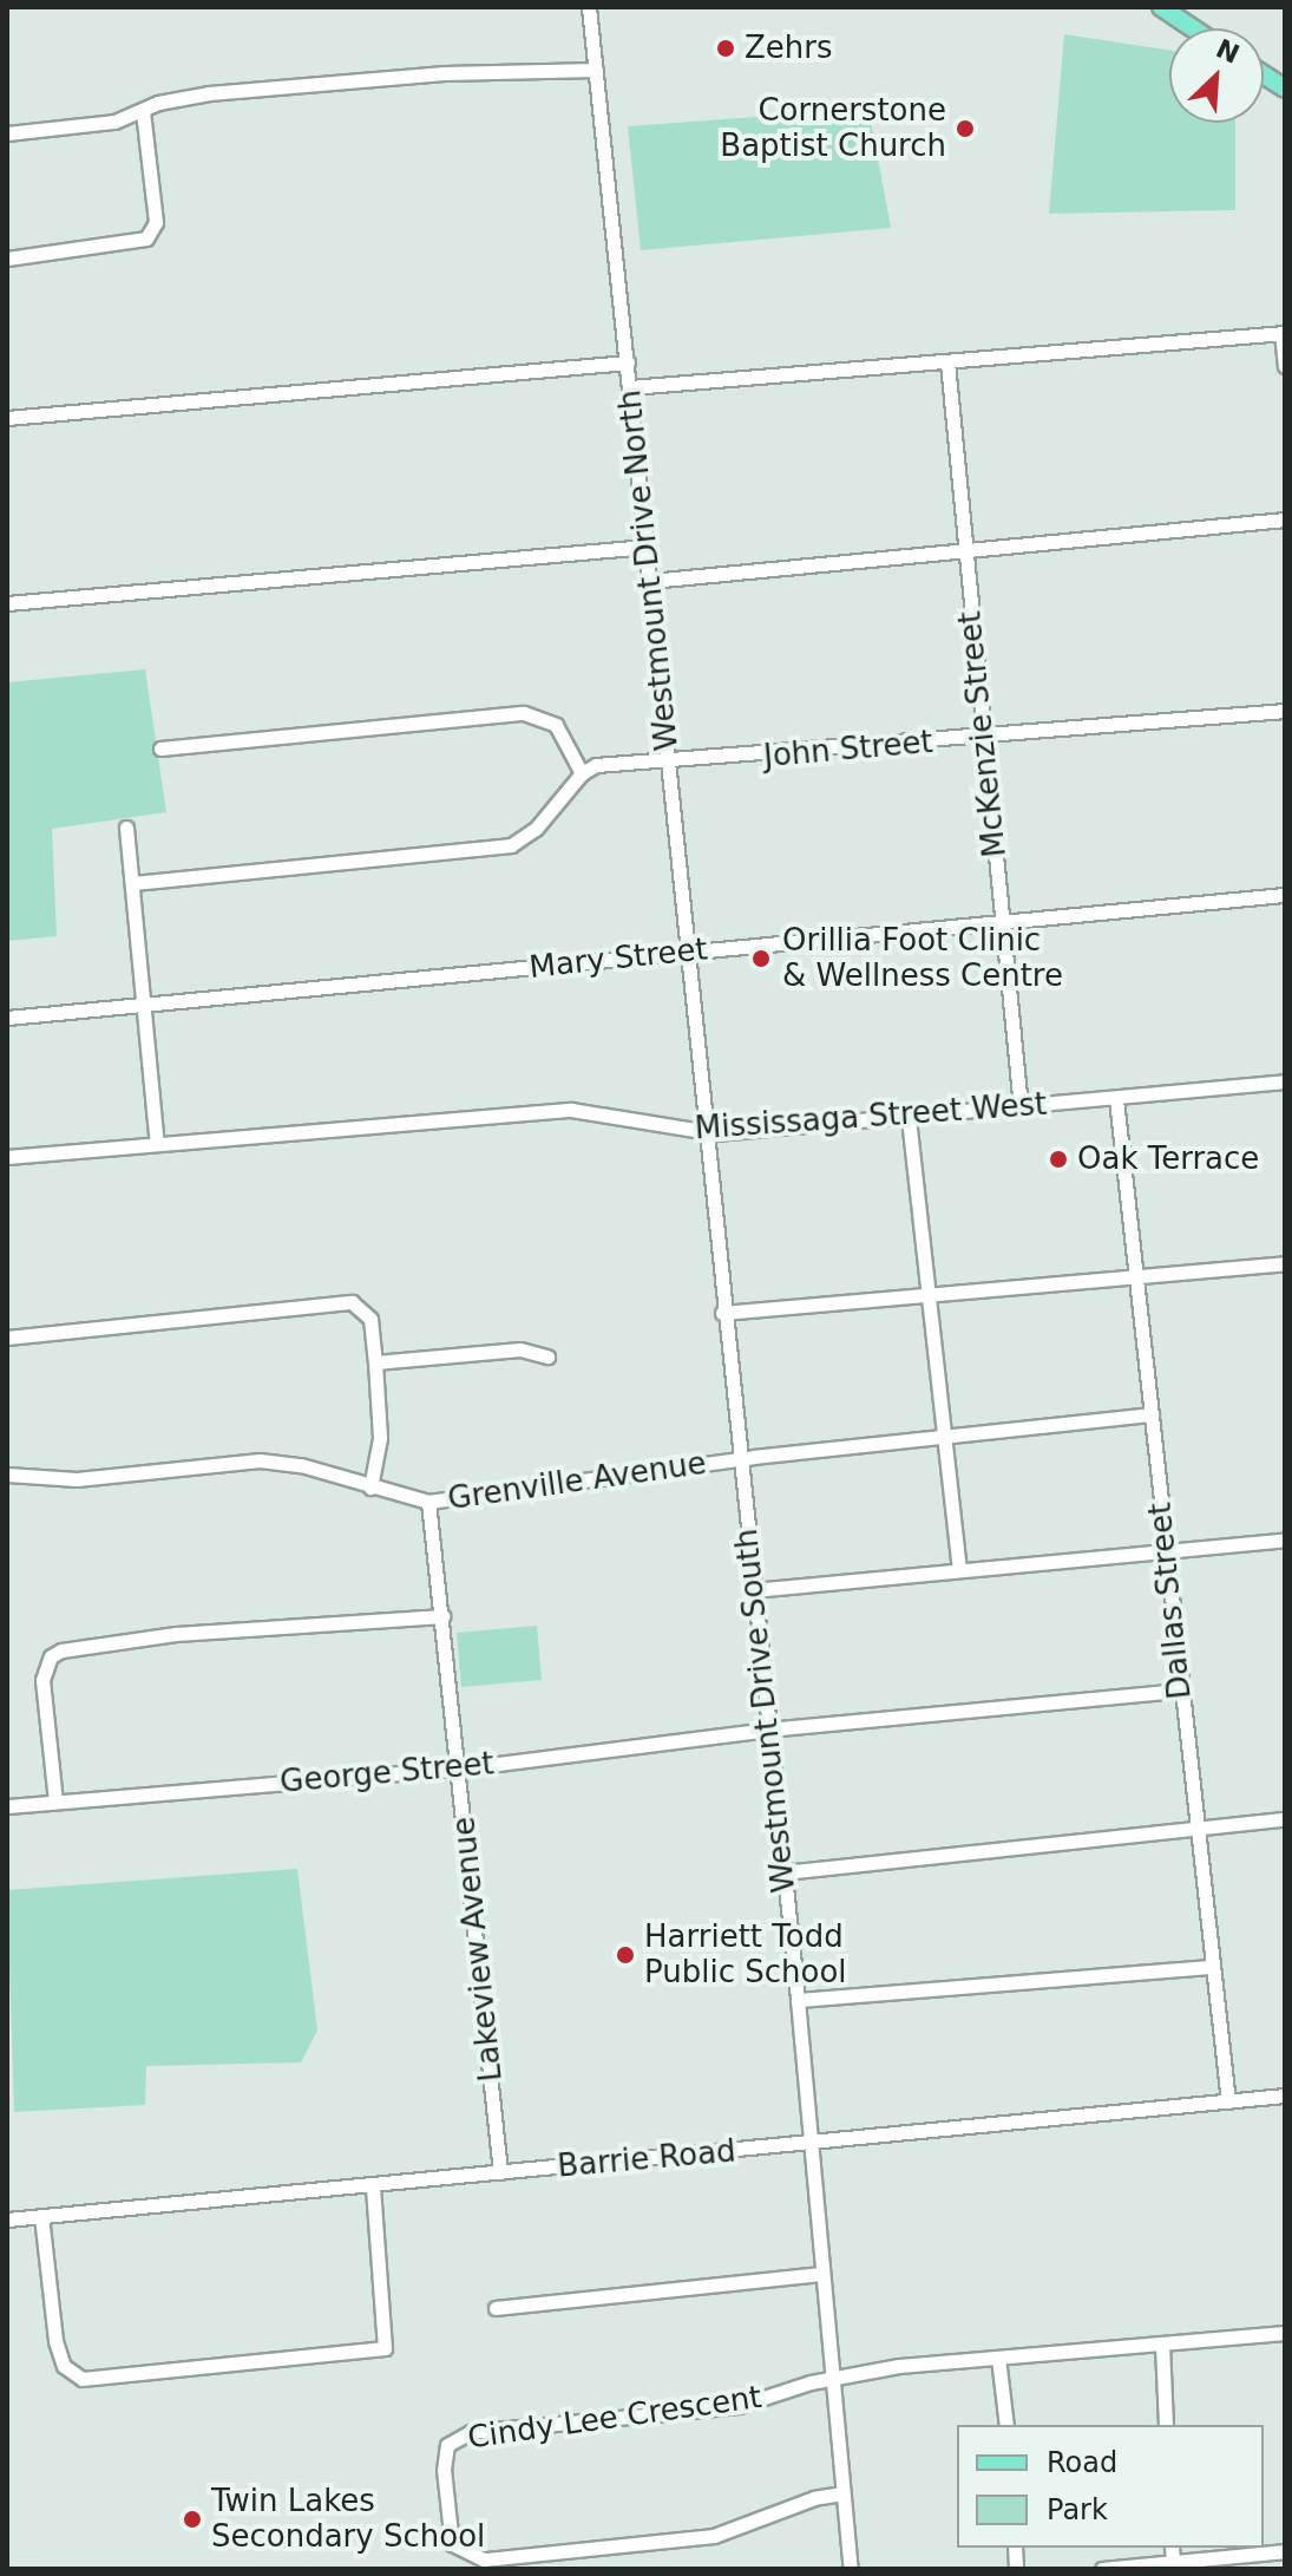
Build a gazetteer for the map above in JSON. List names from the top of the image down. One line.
{"streets":{"street":["Westmount Drive North","McKenzie Street","John Street","Mary Street","Mississaga Street West","Grenville Avenue","Dallas Street","Westmount Drive South","George Street","Lakeview Avenue","Barrie Road","Cindy Lee Crescent"]},"crossings":[["Westmount Drive North","John Street"],["Westmount Drive North","Mary Street"],["Westmount Drive North","Mississaga Street West"],["Westmount Drive North","Westmount Drive South"],["McKenzie Street","John Street"],["McKenzie Street","Mary Street"],["McKenzie Street","Mississaga Street West"],["Mississaga Street West","Dallas Street"],["Mississaga Street West","Westmount Drive South"],["Grenville Avenue","Dallas Street"],["Grenville Avenue","Westmount Drive South"],["Grenville Avenue","Lakeview Avenue"],["Dallas Street","George Street"],["Dallas Street","Barrie Road"],["Westmount Drive South","George Street"],["Westmount Drive South","Barrie Road"],["Westmount Drive South","Cindy Lee Crescent"],["George Street","Lakeview Avenue"],["Lakeview Avenue","Barrie Road"]],"places":["Zehrs","Cornerstone Baptist Church","Orillia Foot Clinic & Wellness Centre","Oak Terrace","Harriett Todd Public School","Twin Lakes Secondary School"],"legend":["Road","Park"],"north":"top right"}
